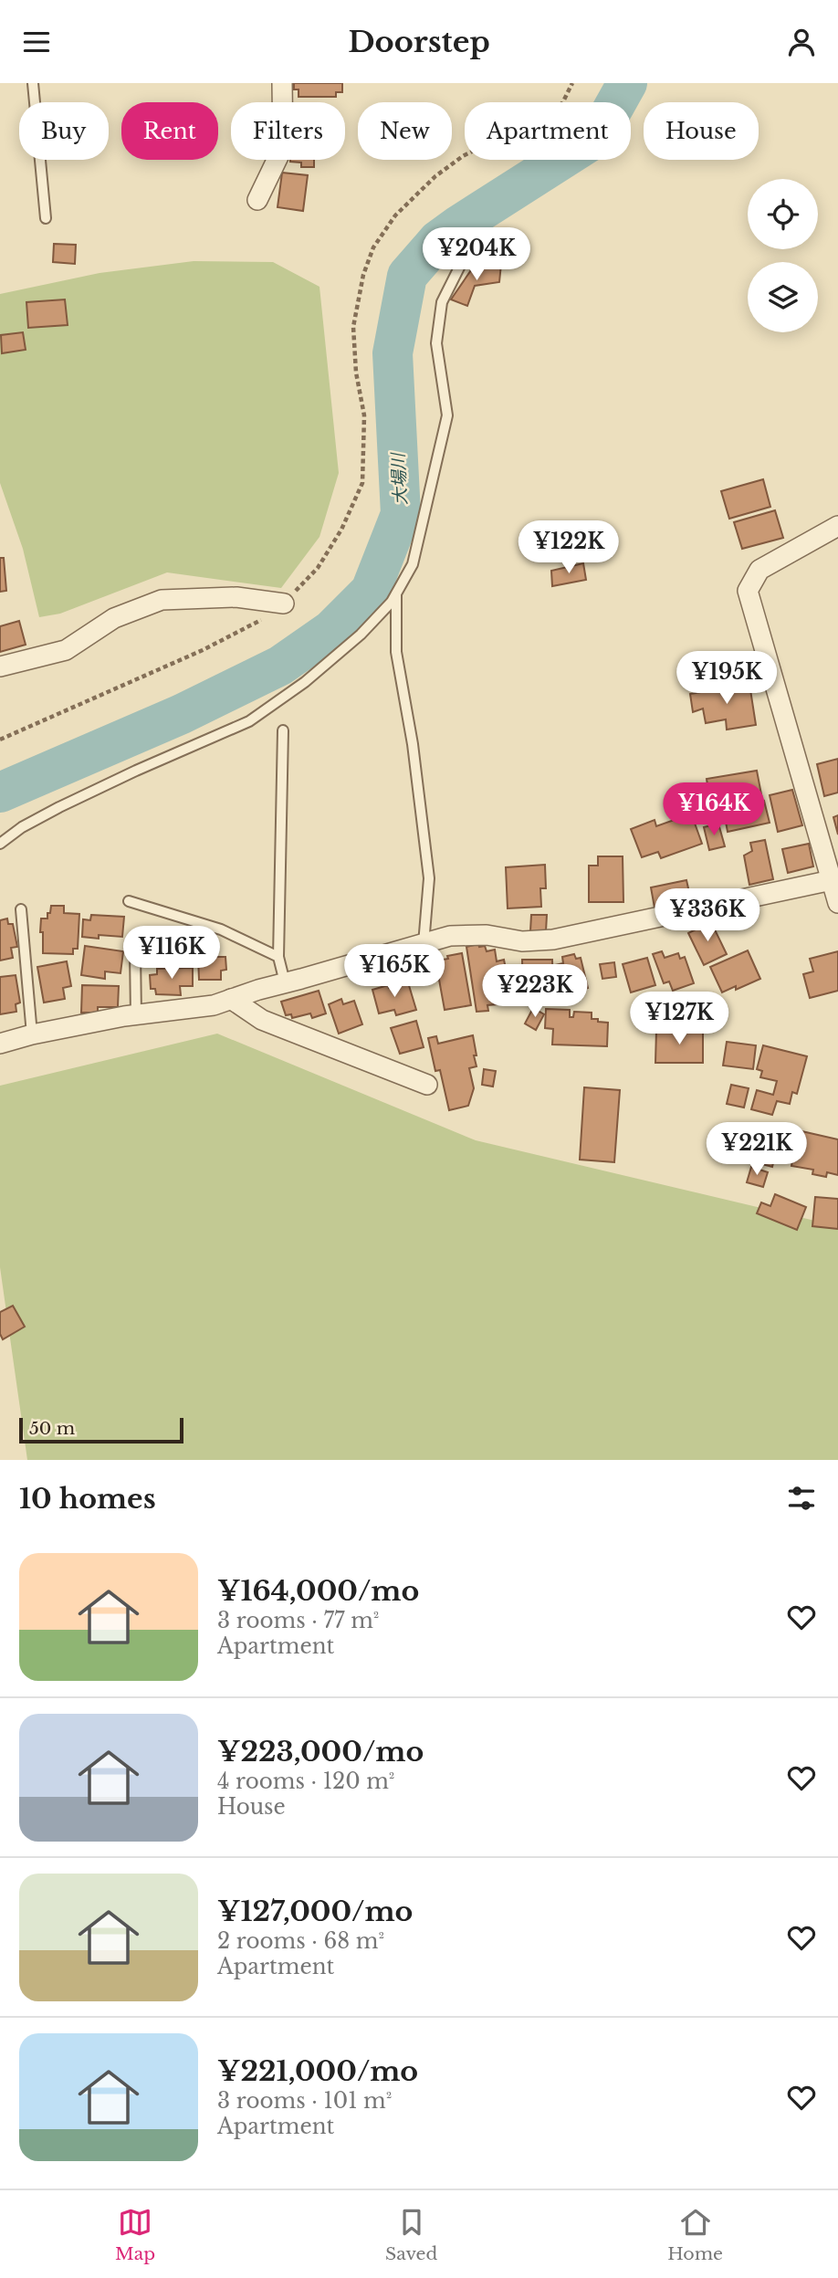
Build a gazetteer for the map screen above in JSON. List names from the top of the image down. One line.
{"water":["大場川"],"scale_bar":"50 m","page":{"header":"Doorstep","chip":["Buy","Rent","Filters","New","Apartment","House"],"price":["¥204K","¥122K","¥195K","¥164K","¥336K","¥116K","¥165K","¥223K","¥127K","¥221K"],"scale":"50 m","heading":"10 homes","list":[{"name":"¥164,000/mo","note":"3 rooms · 77 m² · Apartment"},{"name":"¥223,000/mo","note":"4 rooms · 120 m² · House"},{"name":"¥127,000/mo","note":"2 rooms · 68 m² · Apartment"},{"name":"¥221,000/mo","note":"3 rooms · 101 m² · Apartment"}],"tabs":["Map","Saved","Home"]}}
